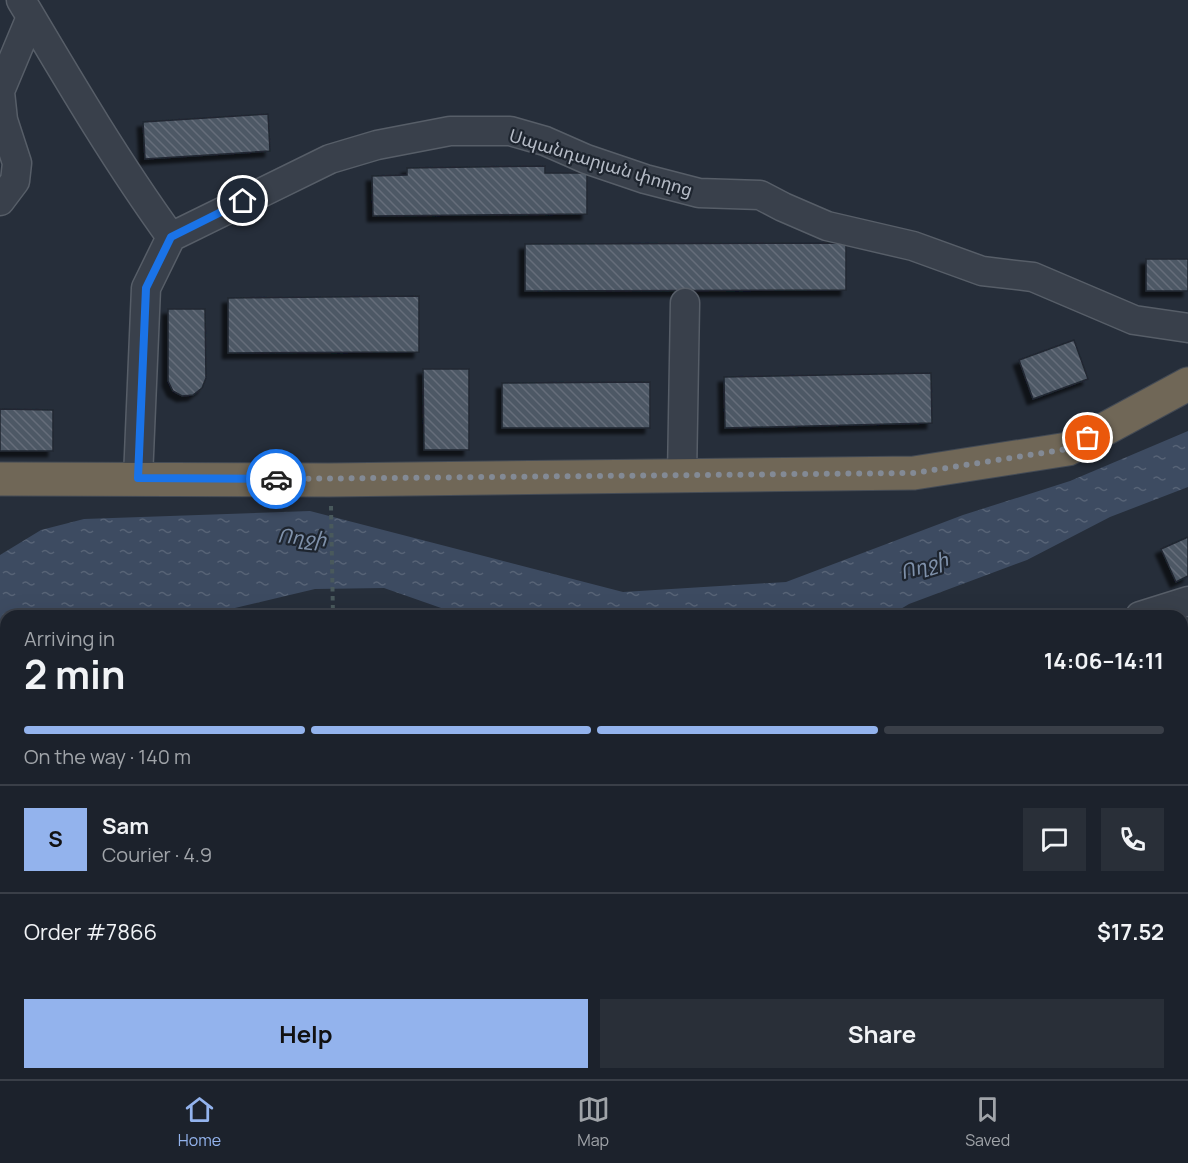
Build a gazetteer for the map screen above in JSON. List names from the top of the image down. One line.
{"streets":{"street":["Սպանդարյան փողոց"]},"water":["Ողջի"],"page":{"heading":["2 min","Arriving in","14:06–14:11"],"panel":["Sam","Courier · 4.9","Order #7866","$17.52"],"bar":"On the way · 140 m","round":"S","buttons":["Help","Share"],"tabs":["Home","Map","Saved"]}}
